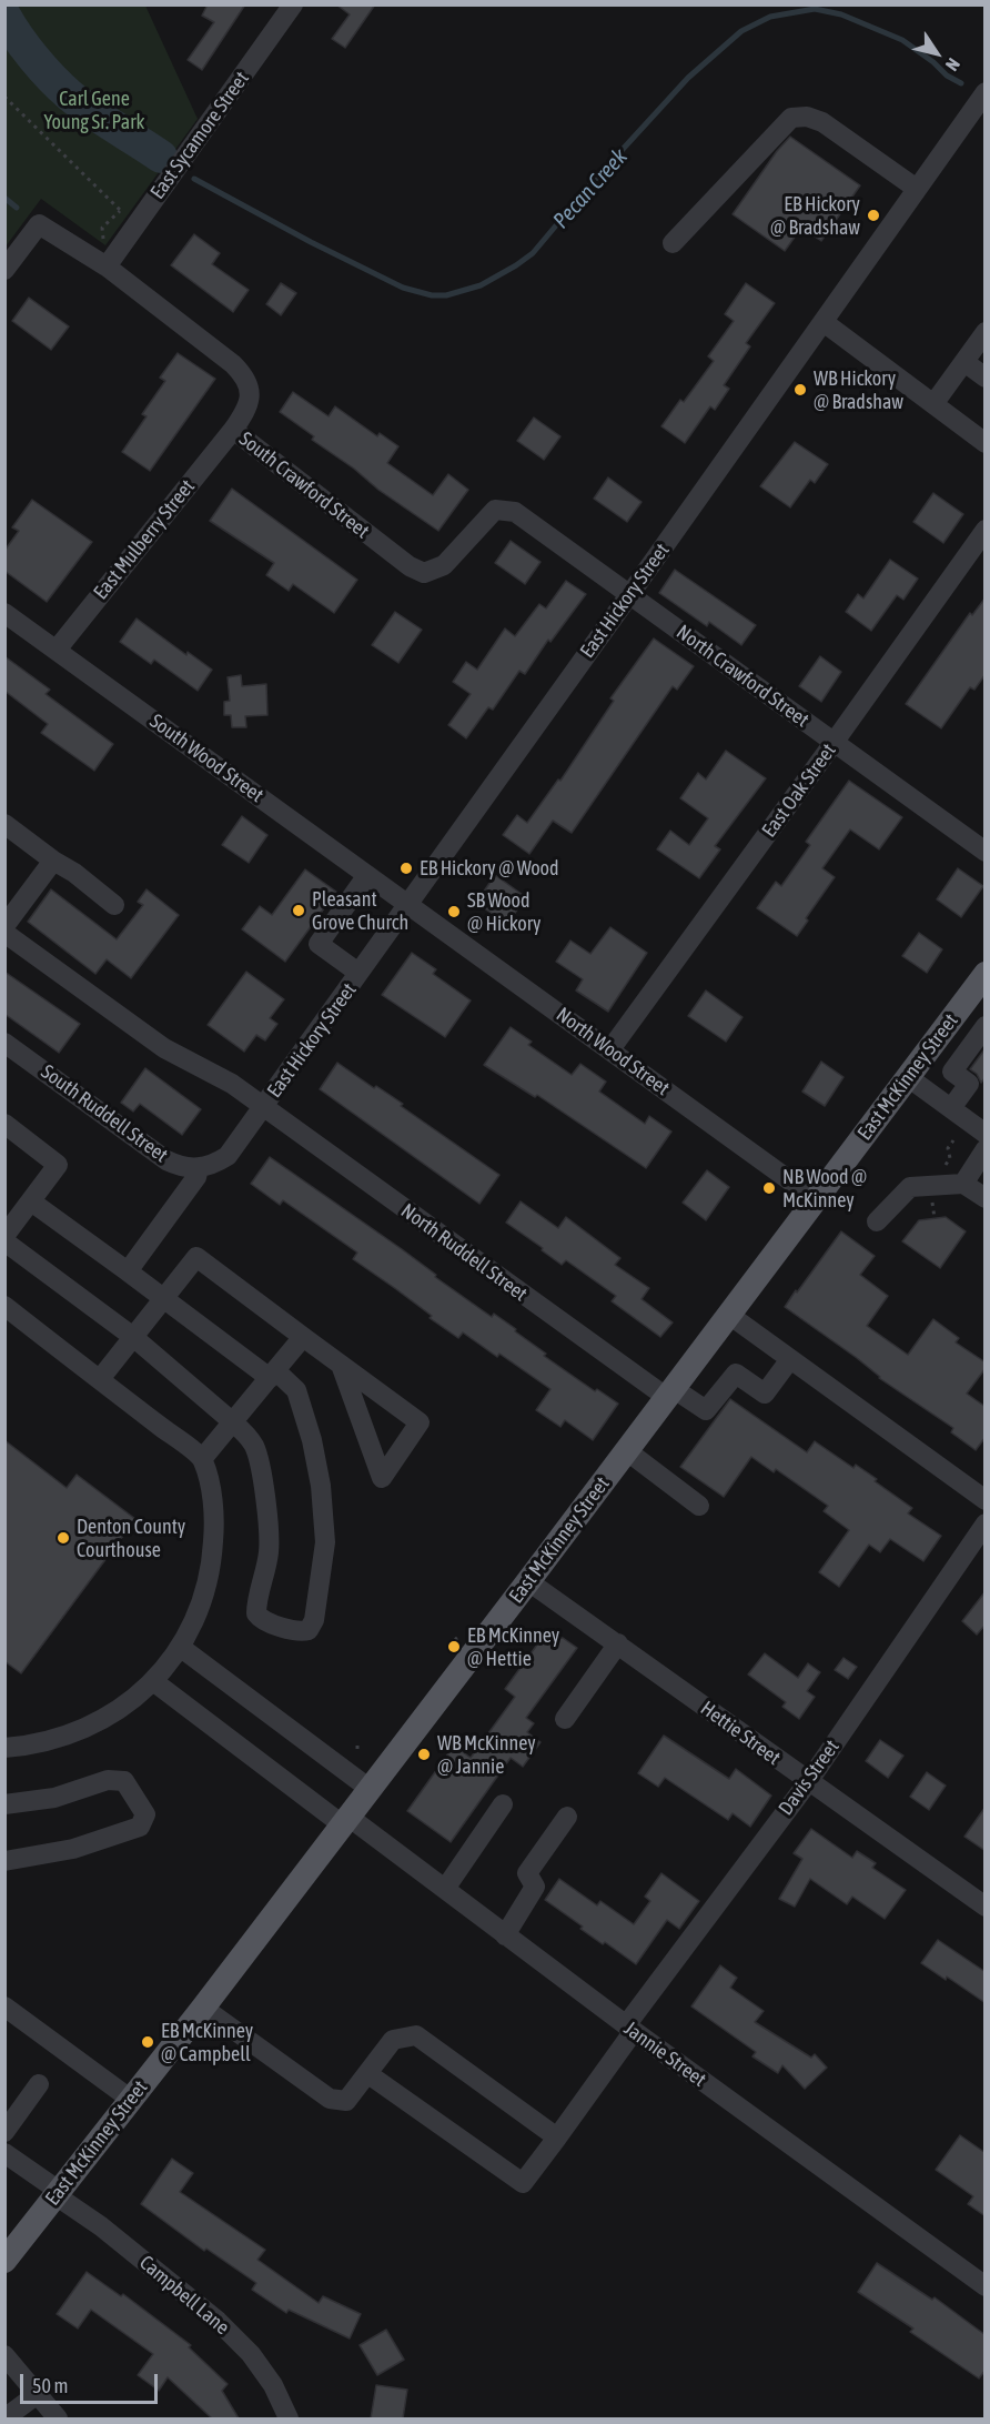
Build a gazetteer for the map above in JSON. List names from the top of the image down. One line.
{"streets":{"main road":["East McKinney Street"],"street":["East Sycamore Street","South Crawford Street","East Mulberry Street","East Hickory Street","North Crawford Street","South Wood Street","East Oak Street","North Wood Street","South Ruddell Street","North Ruddell Street","Hettie Street","Davis Street","Jannie Street","Campbell Lane"]},"crossings":[["East Sycamore Street","South Crawford Street"],["South Crawford Street","East Mulberry Street"],["South Crawford Street","East Hickory Street"],["South Crawford Street","North Crawford Street"],["East Mulberry Street","South Wood Street"],["East Hickory Street","North Crawford Street"],["East Hickory Street","South Wood Street"],["East Hickory Street","North Wood Street"],["East Hickory Street","North Ruddell Street"],["North Crawford Street","East Oak Street"],["South Wood Street","North Wood Street"],["East Oak Street","North Wood Street"],["North Wood Street","East McKinney Street"],["East McKinney Street","North Ruddell Street"],["East McKinney Street","Hettie Street"],["East McKinney Street","Jannie Street"],["East McKinney Street","Campbell Lane"],["Hettie Street","Davis Street"],["Davis Street","Jannie Street"]],"water":["Pecan Creek"],"parks":["Carl Gene Young Sr. Park"],"places":["EB Hickory @ Bradshaw","WB Hickory @ Bradshaw","EB Hickory @ Wood","Pleasant Grove Church","SB Wood @ Hickory","NB Wood @ McKinney","Denton County Courthouse","EB McKinney @ Hettie","WB McKinney @ Jannie","EB McKinney @ Campbell"],"scale_bar":"50 m","north":"bottom right"}
